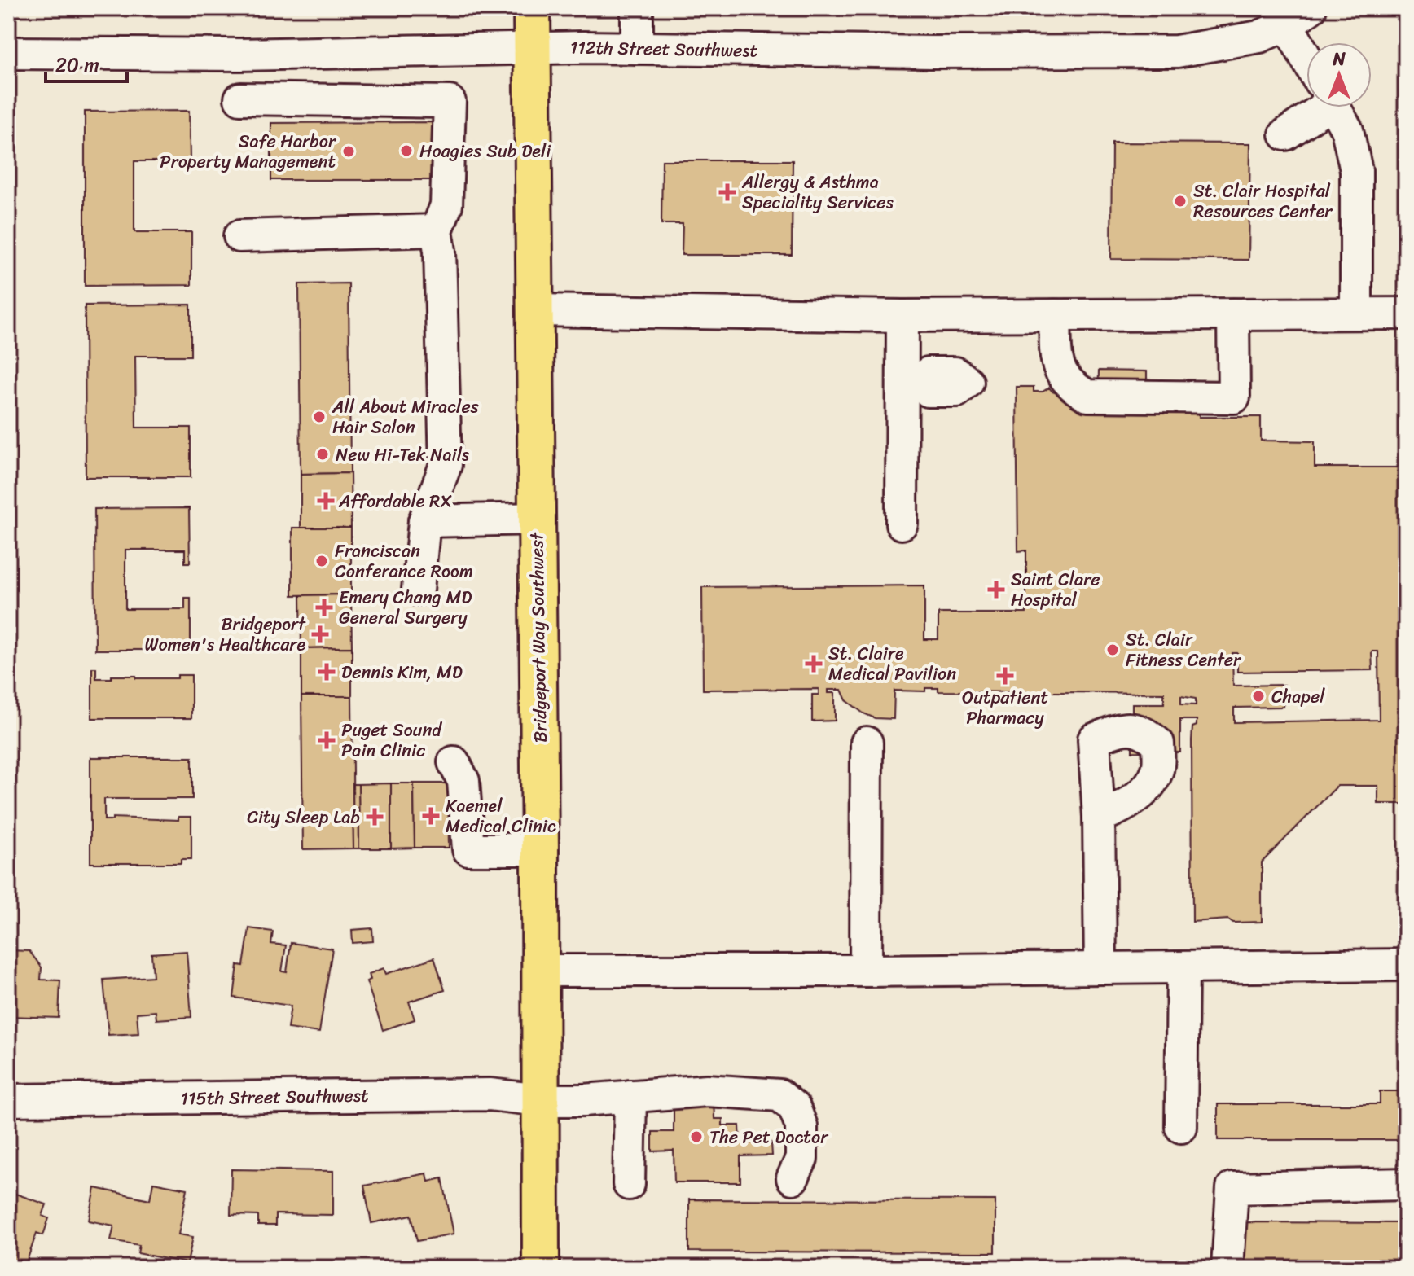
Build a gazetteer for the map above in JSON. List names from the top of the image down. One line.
{"streets":{"main road":["Bridgeport Way Southwest"],"street":["112th Street Southwest","115th Street Southwest"]},"crossings":[["112th Street Southwest","Bridgeport Way Southwest"],["Bridgeport Way Southwest","115th Street Southwest"]],"places":{"other":["Hoagies Sub Deli","Safe Harbor Property Management","St. Clair Hospital Resources Center","All About Miracles Hair Salon","New Hi-Tek Nails","Franciscan Conferance Room","St. Clair Fitness Center","Chapel","The Pet Doctor"],"health":["Allergy & Asthma Speciality Services","Affordable RX","Saint Clare Hospital","Emery Chang MD General Surgery","Bridgeport Women's Healthcare","St. Claire Medical Pavilion","Dennis Kim, MD","Outpatient Pharmacy","Puget Sound Pain Clinic","Kaemel Medical Clinic","City Sleep Lab"]},"scale_bar":"20 m","north":"top"}
